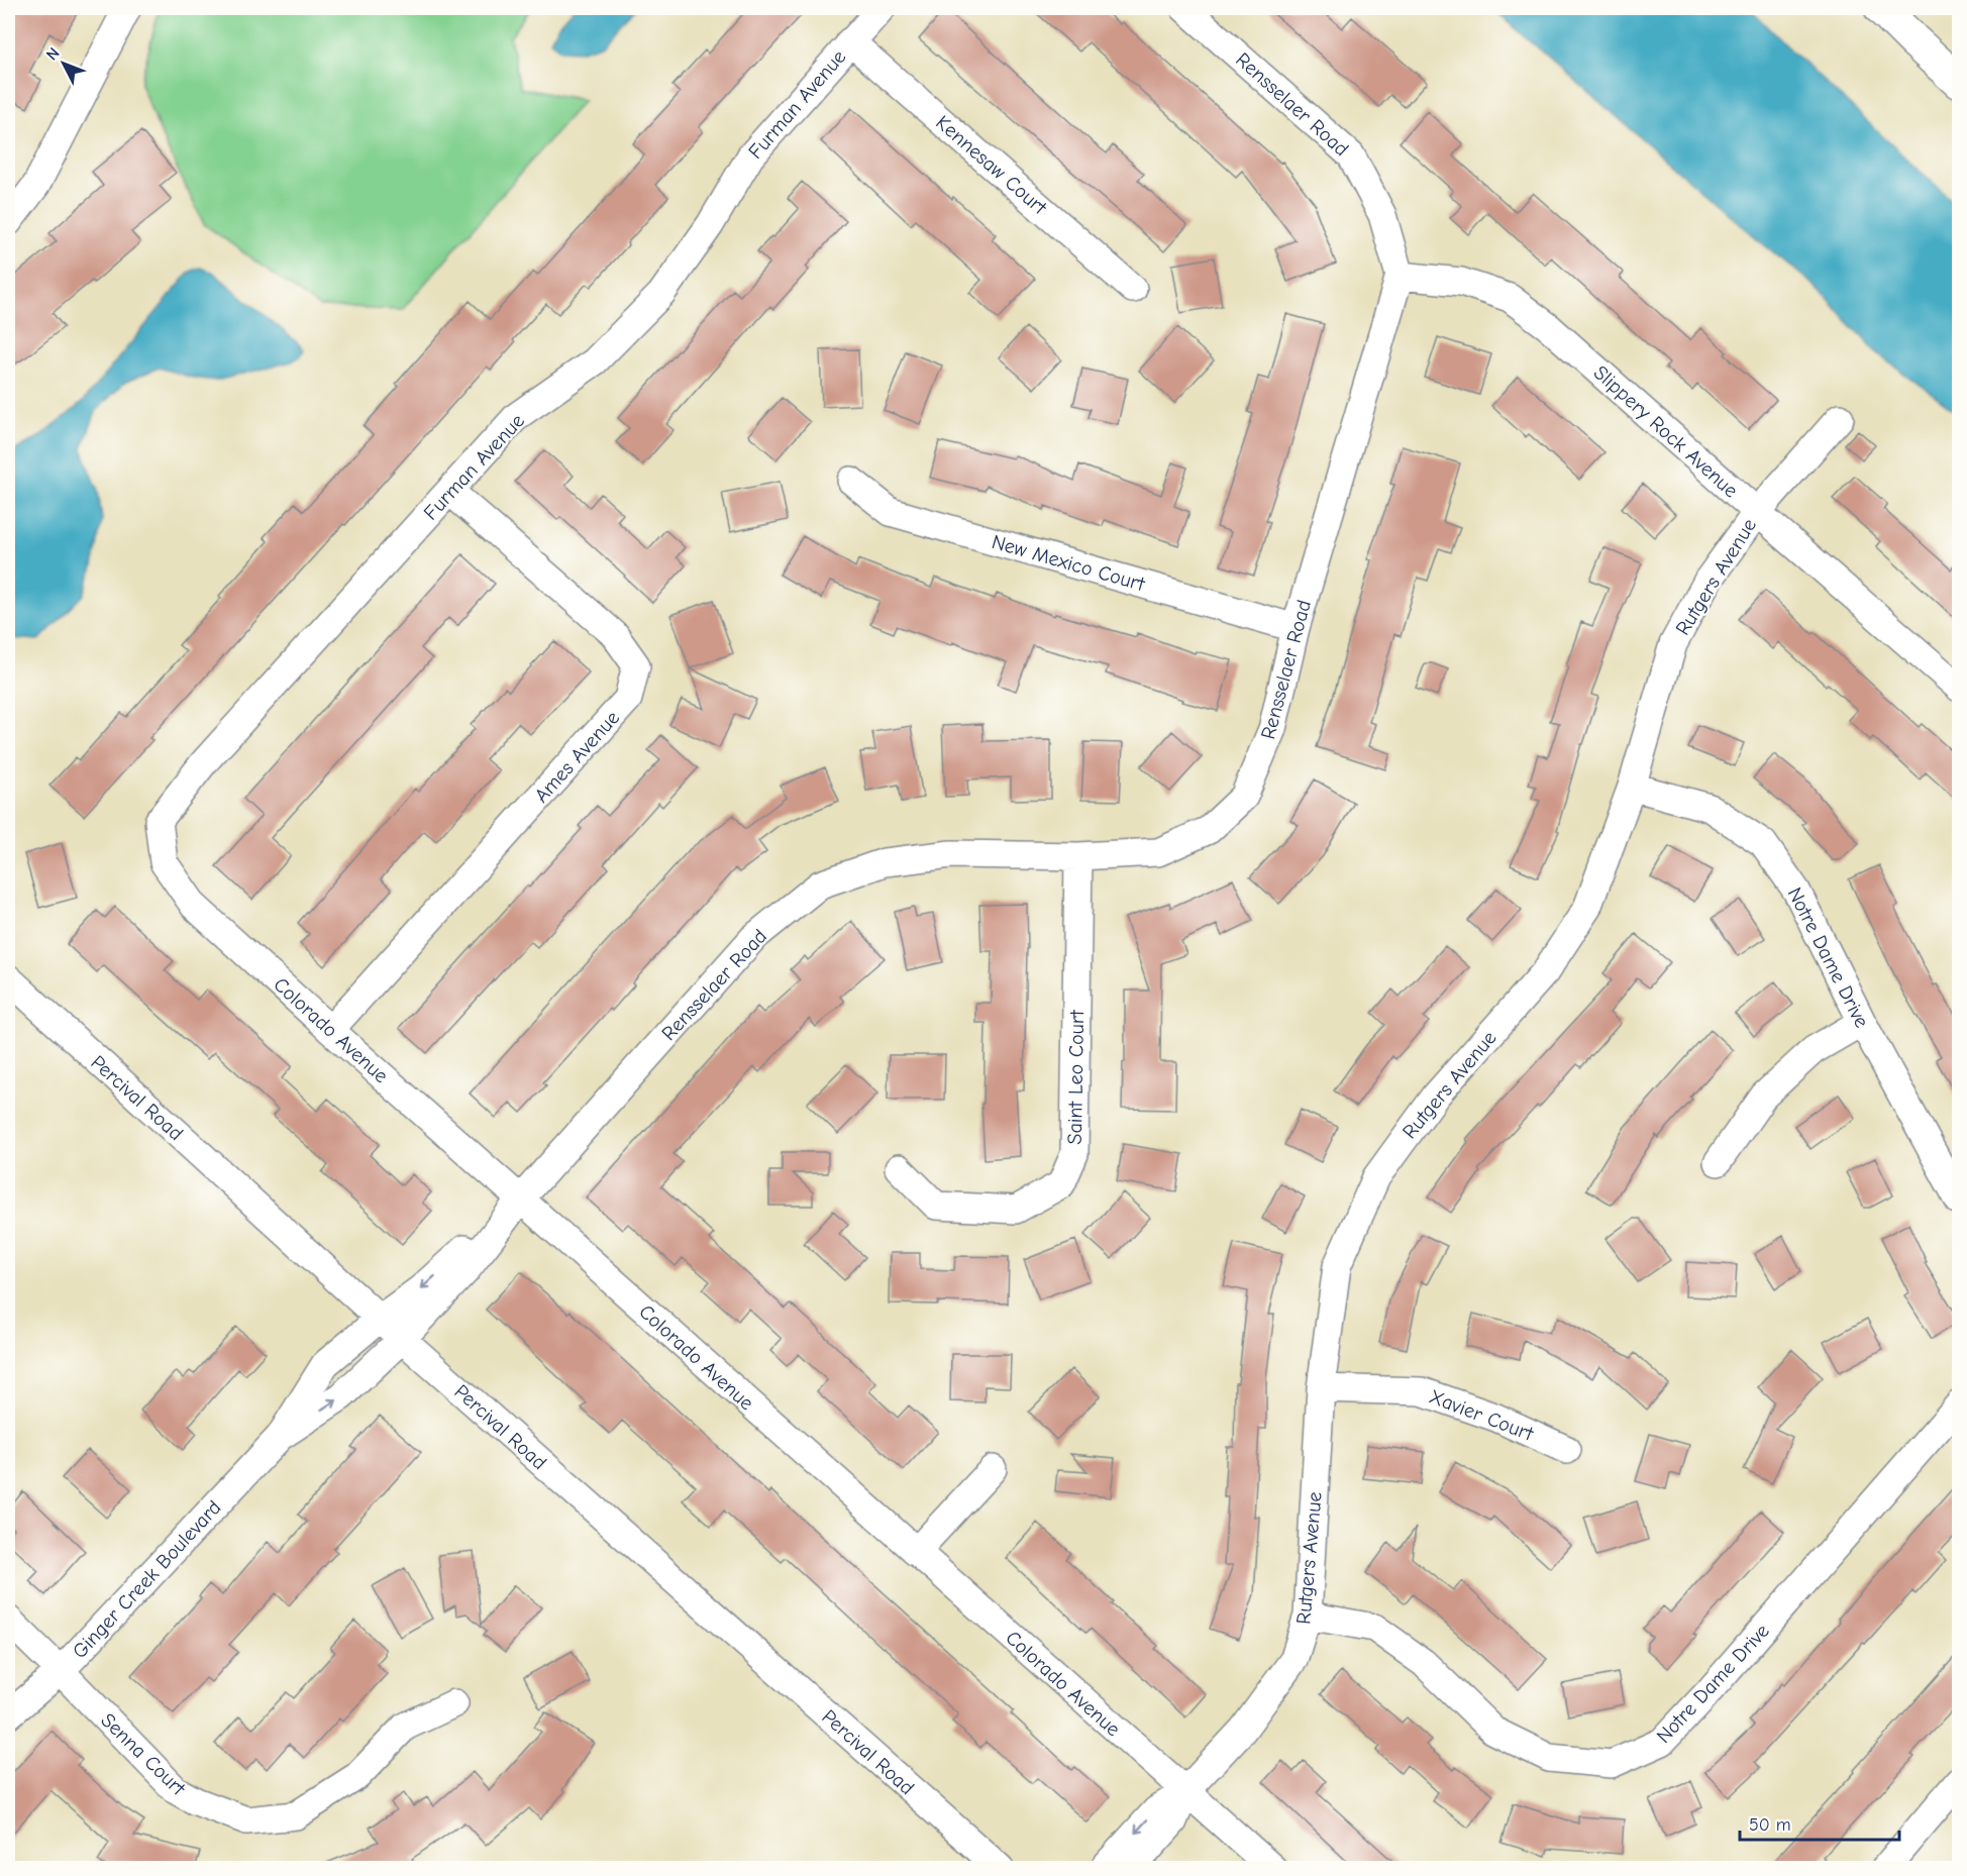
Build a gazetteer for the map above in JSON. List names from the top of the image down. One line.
{"streets":{"street":["Furman Avenue","Rensselaer Road","Kennesaw Court","Slippery Rock Avenue","New Mexico Court","Rutgers Avenue","Ames Avenue","Notre Dame Drive","Colorado Avenue","Saint Leo Court","Percival Road","Xavier Court","Ginger Creek Boulevard","Senna Court"]},"crossings":[["Furman Avenue","Kennesaw Court"],["Furman Avenue","Ames Avenue"],["Furman Avenue","Colorado Avenue"],["Rensselaer Road","Slippery Rock Avenue"],["Rensselaer Road","New Mexico Court"],["Rensselaer Road","Colorado Avenue"],["Rensselaer Road","Saint Leo Court"],["Rensselaer Road","Percival Road"],["Rensselaer Road","Ginger Creek Boulevard"],["Slippery Rock Avenue","Rutgers Avenue"],["Rutgers Avenue","Notre Dame Drive"],["Rutgers Avenue","Colorado Avenue"],["Rutgers Avenue","Xavier Court"],["Ames Avenue","Colorado Avenue"],["Percival Road","Ginger Creek Boulevard"],["Ginger Creek Boulevard","Senna Court"]],"scale_bar":"50 m","north":"top left"}
